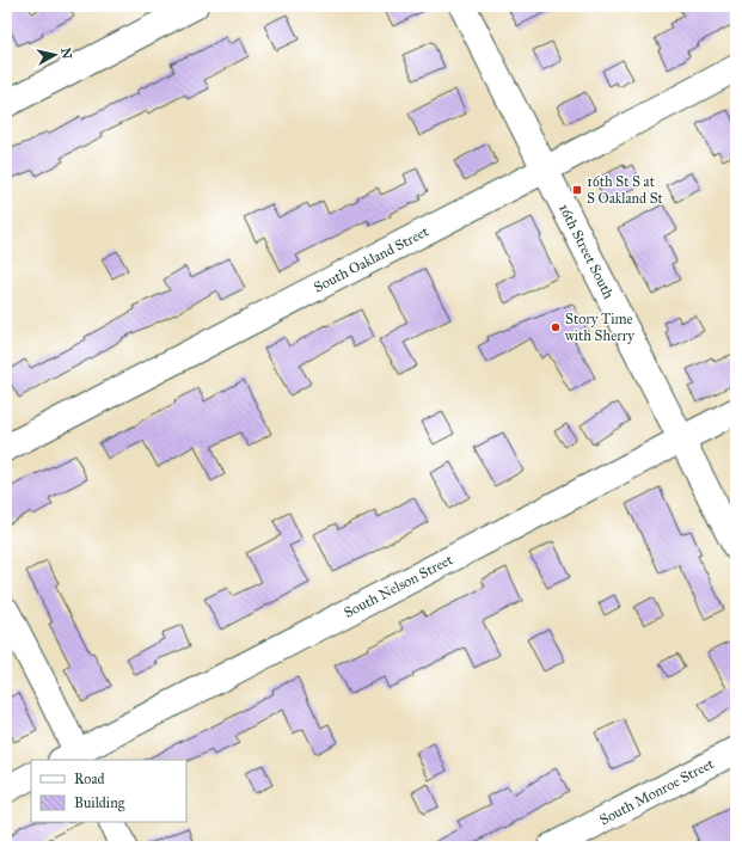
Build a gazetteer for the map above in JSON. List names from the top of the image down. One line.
{"streets":{"street":["16th Street South","South Oakland Street","South Nelson Street","South Monroe Street"]},"crossings":[["16th Street South","South Oakland Street"],["16th Street South","South Nelson Street"]],"places":{"transit":["16th St S at S Oakland St"],"other":["Story Time with Sherry"]},"legend":["Road","Building"],"north":"right"}
